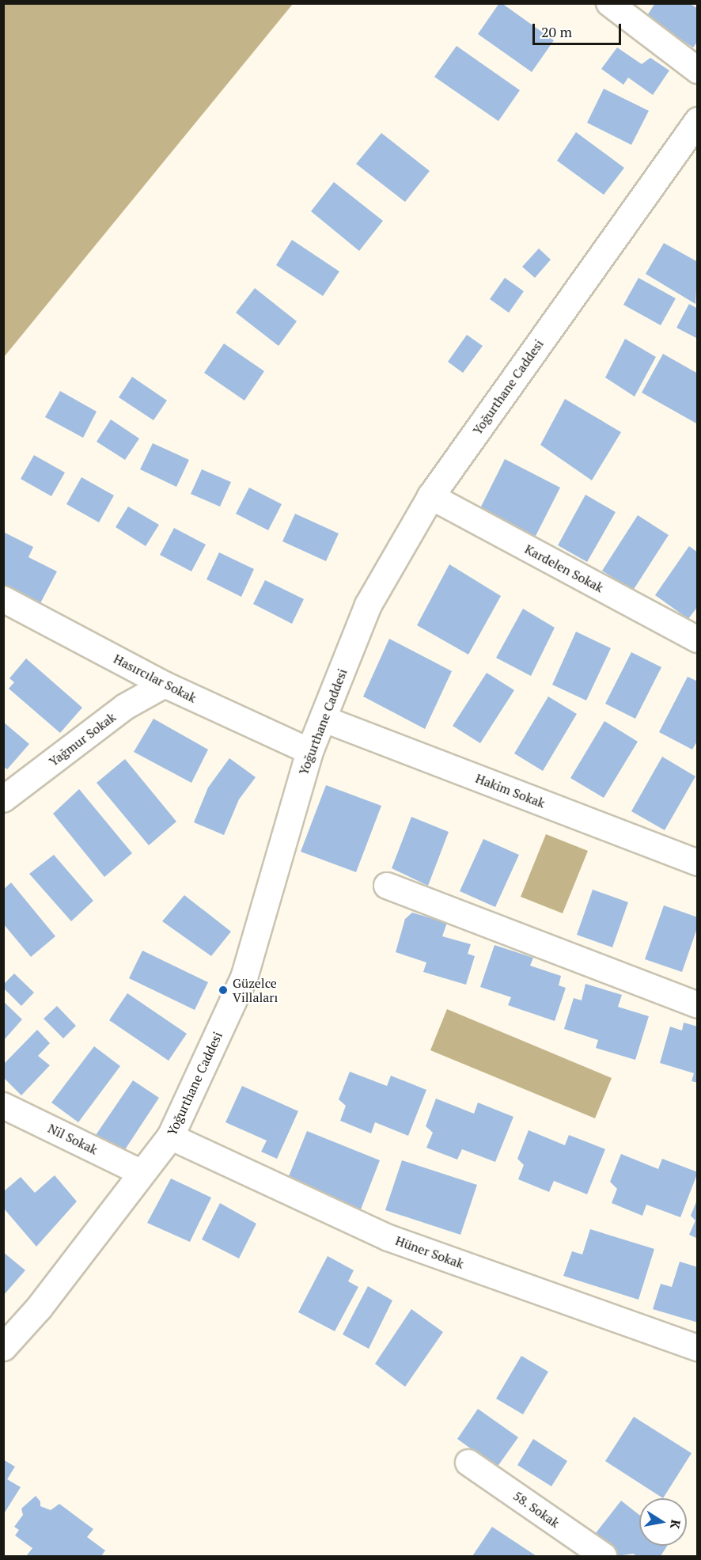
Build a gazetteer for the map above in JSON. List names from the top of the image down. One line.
{"streets":{"main road":["Yoğurthane Caddesi"],"street":["Kardelen Sokak","Hasırcılar Sokak","Yağmur Sokak","Hakim Sokak","Nil Sokak","Hüner Sokak","58. Sokak"]},"crossings":[["Yoğurthane Caddesi","Kardelen Sokak"],["Yoğurthane Caddesi","Hasırcılar Sokak"],["Yoğurthane Caddesi","Hakim Sokak"],["Yoğurthane Caddesi","Nil Sokak"],["Yoğurthane Caddesi","Hüner Sokak"],["Hasırcılar Sokak","Yağmur Sokak"]],"places":["Güzelce Villaları"],"scale_bar":"20 m","north":"right"}
